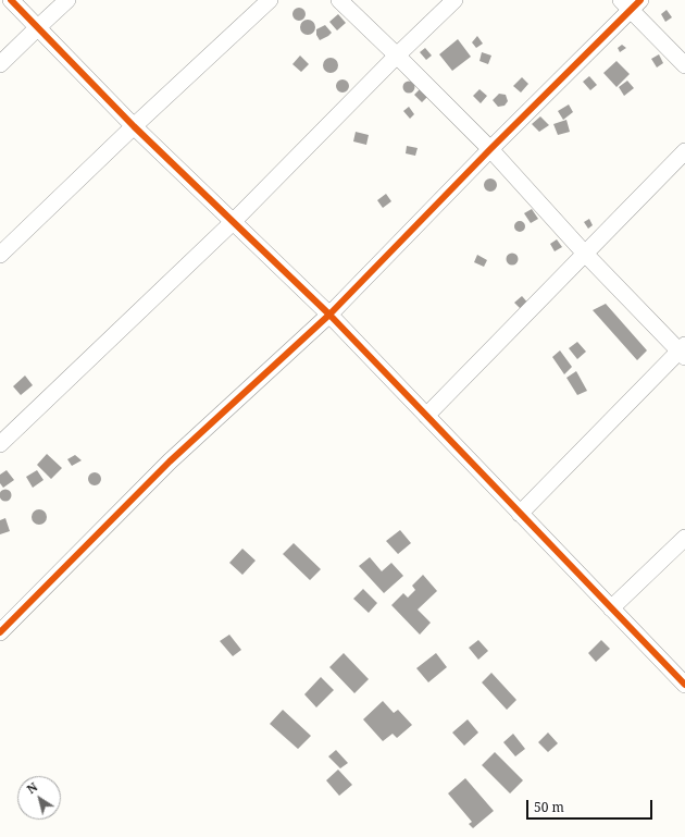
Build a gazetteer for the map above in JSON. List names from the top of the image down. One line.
{"scale_bar":"50 m","north":"top left"}
